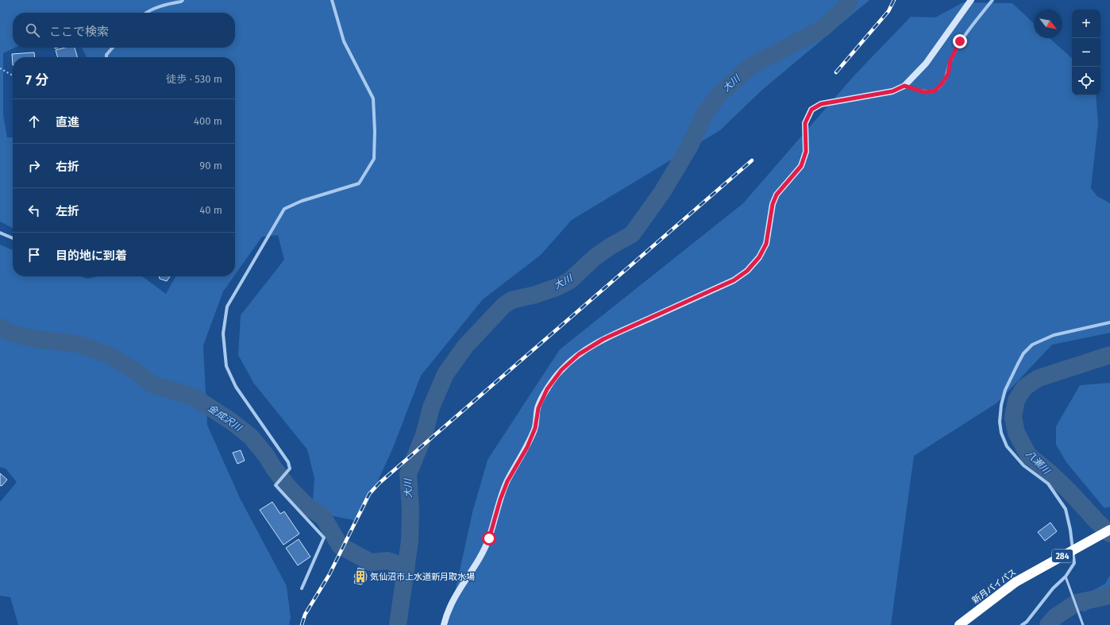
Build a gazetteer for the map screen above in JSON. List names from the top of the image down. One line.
{"streets":{"highway":["284","新月バイパス"]},"water":["大川","金成沢川","八瀬川"],"places":{"building":["気仙沼市上水道新月取水場"]},"north":"bottom right","page":{"map_buttons":["+","−"],"search":"ここで検索","heading":["7 分","徒歩 · 530 m"],"list":[["直進","400 m"],["右折","90 m"],["左折","40 m"],"目的地に到着"]}}
